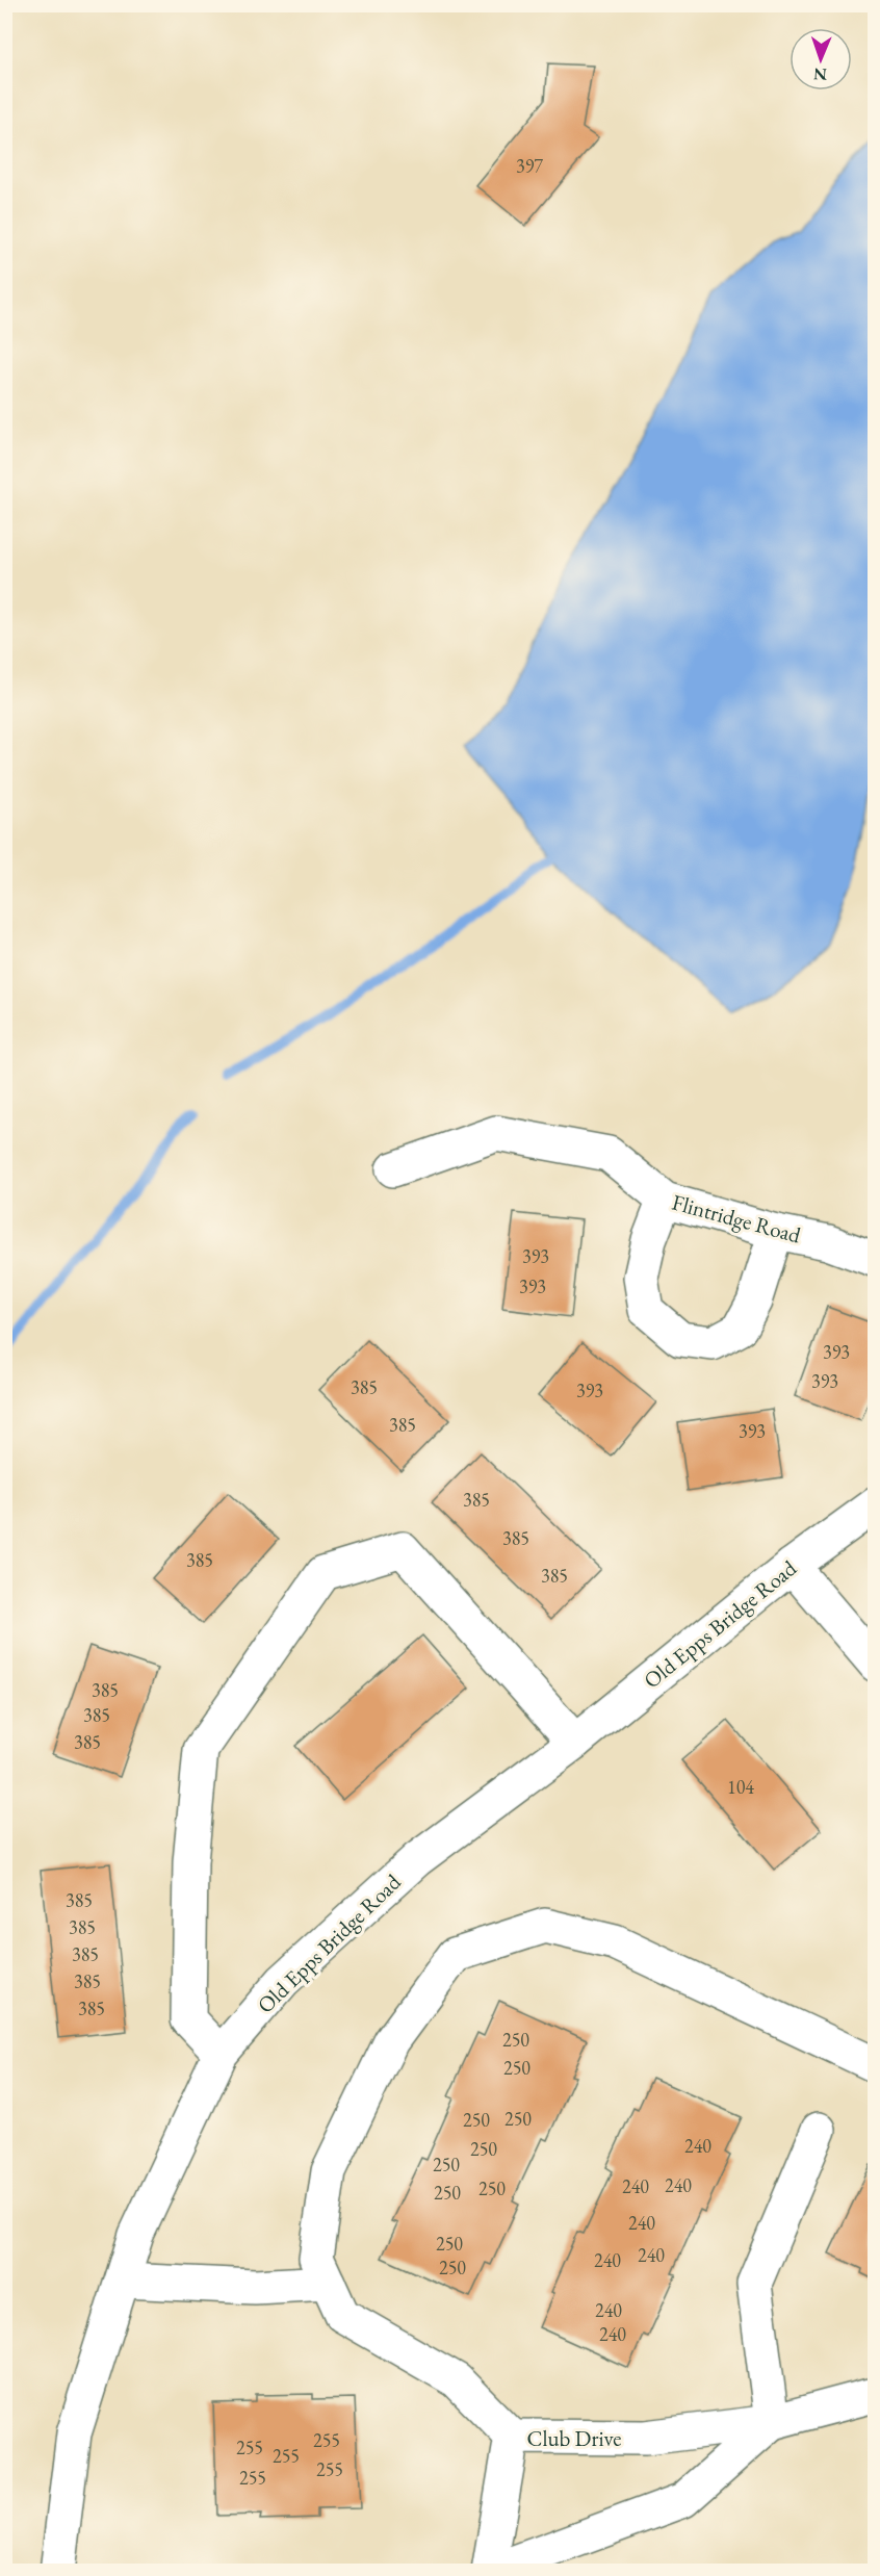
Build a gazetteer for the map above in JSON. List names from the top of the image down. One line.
{"streets":{"street":["Flintridge Road","Old Epps Bridge Road","Club Drive"]},"house_numbers":["397","393","393","393","393","385","393","385","393","385","385","385","385","385","385","385","104","385","385","385","385","385","250","250","250","250","240","250","250","240","240","250","250","240","250","240","240","250","240","240","255","255","255","255","255"],"north":"bottom"}
